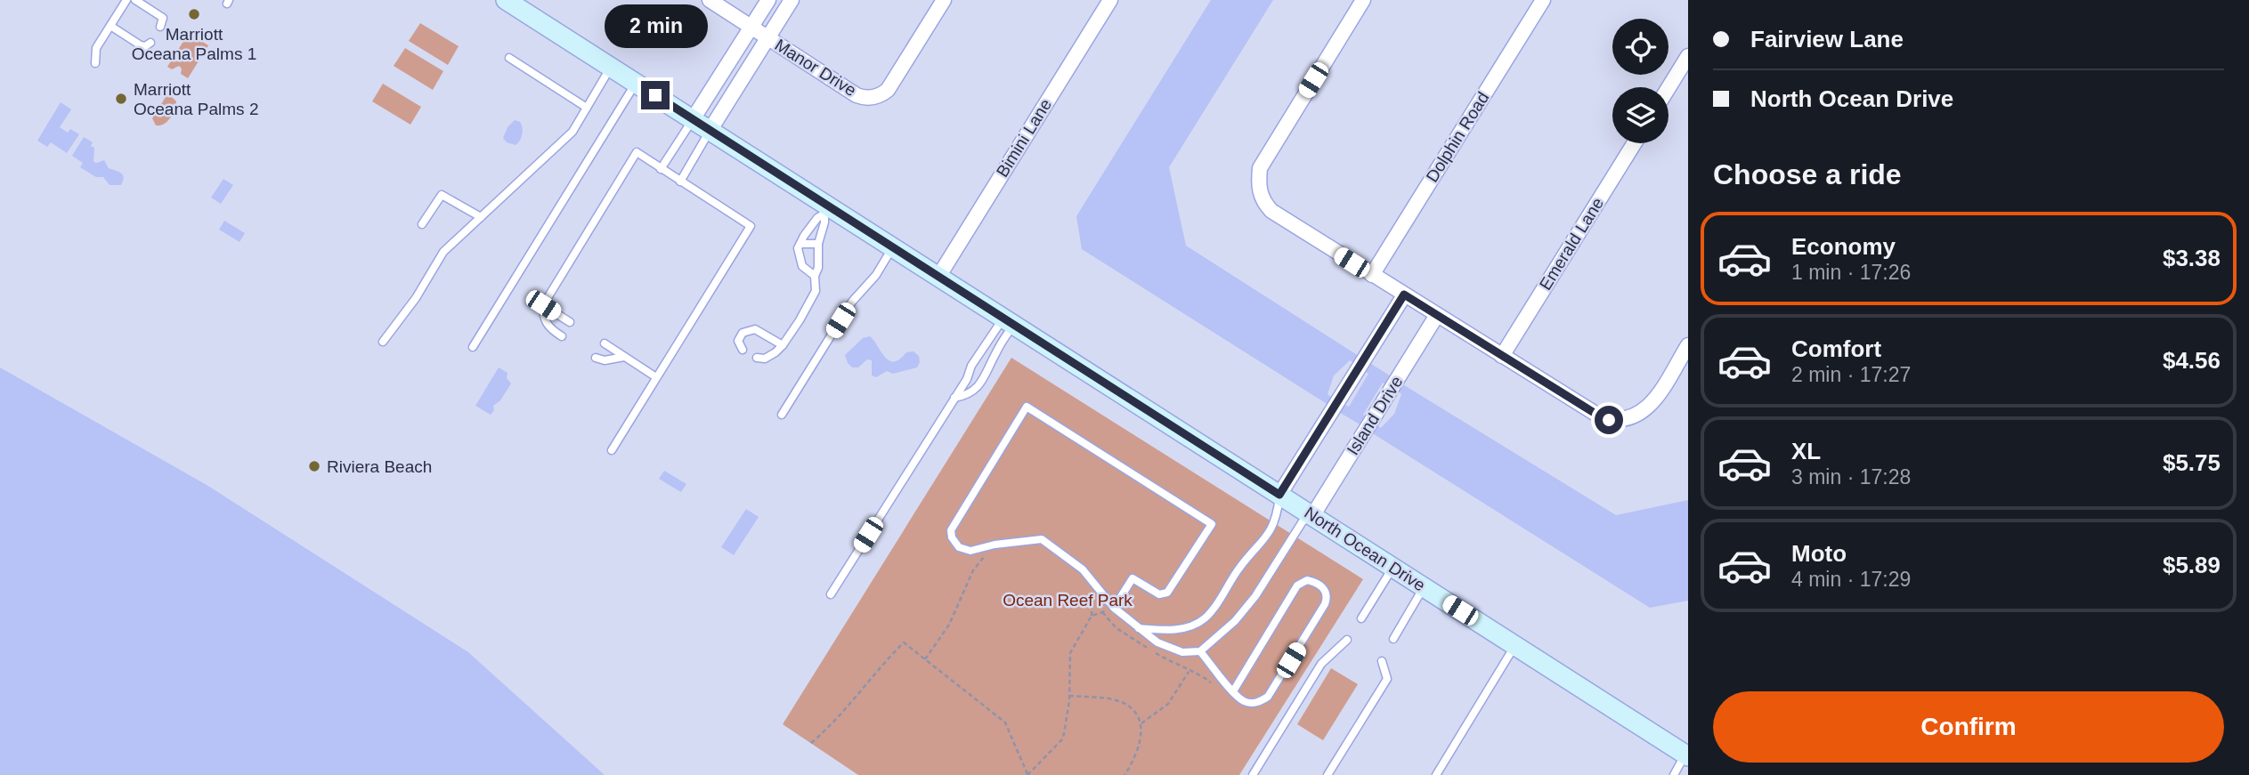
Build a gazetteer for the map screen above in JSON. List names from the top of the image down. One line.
{"streets":{"main road":["North Ocean Drive"],"street":["Manor Drive","Dolphin Road","Bimini Lane","Emerald Lane","Island Drive"]},"crossings":[["Bimini Lane","North Ocean Drive"],["Island Drive","North Ocean Drive"]],"parks":["Ocean Reef Park"],"places":["Marriott Oceana Palms 1","Marriott Oceana Palms 2","Riviera Beach"],"page":{"banner":["Fairview Lane","North Ocean Drive"],"bubble":"2 min","heading":"Choose a ride","list":[{"name":"Economy","note":"1 min · 17:26","value":"$3.38"},{"name":"Comfort","note":"2 min · 17:27","value":"$4.56"},{"name":"XL","note":"3 min · 17:28","value":"$5.75"},{"name":"Moto","note":"4 min · 17:29","value":"$5.89"}],"buttons":"Confirm"}}
